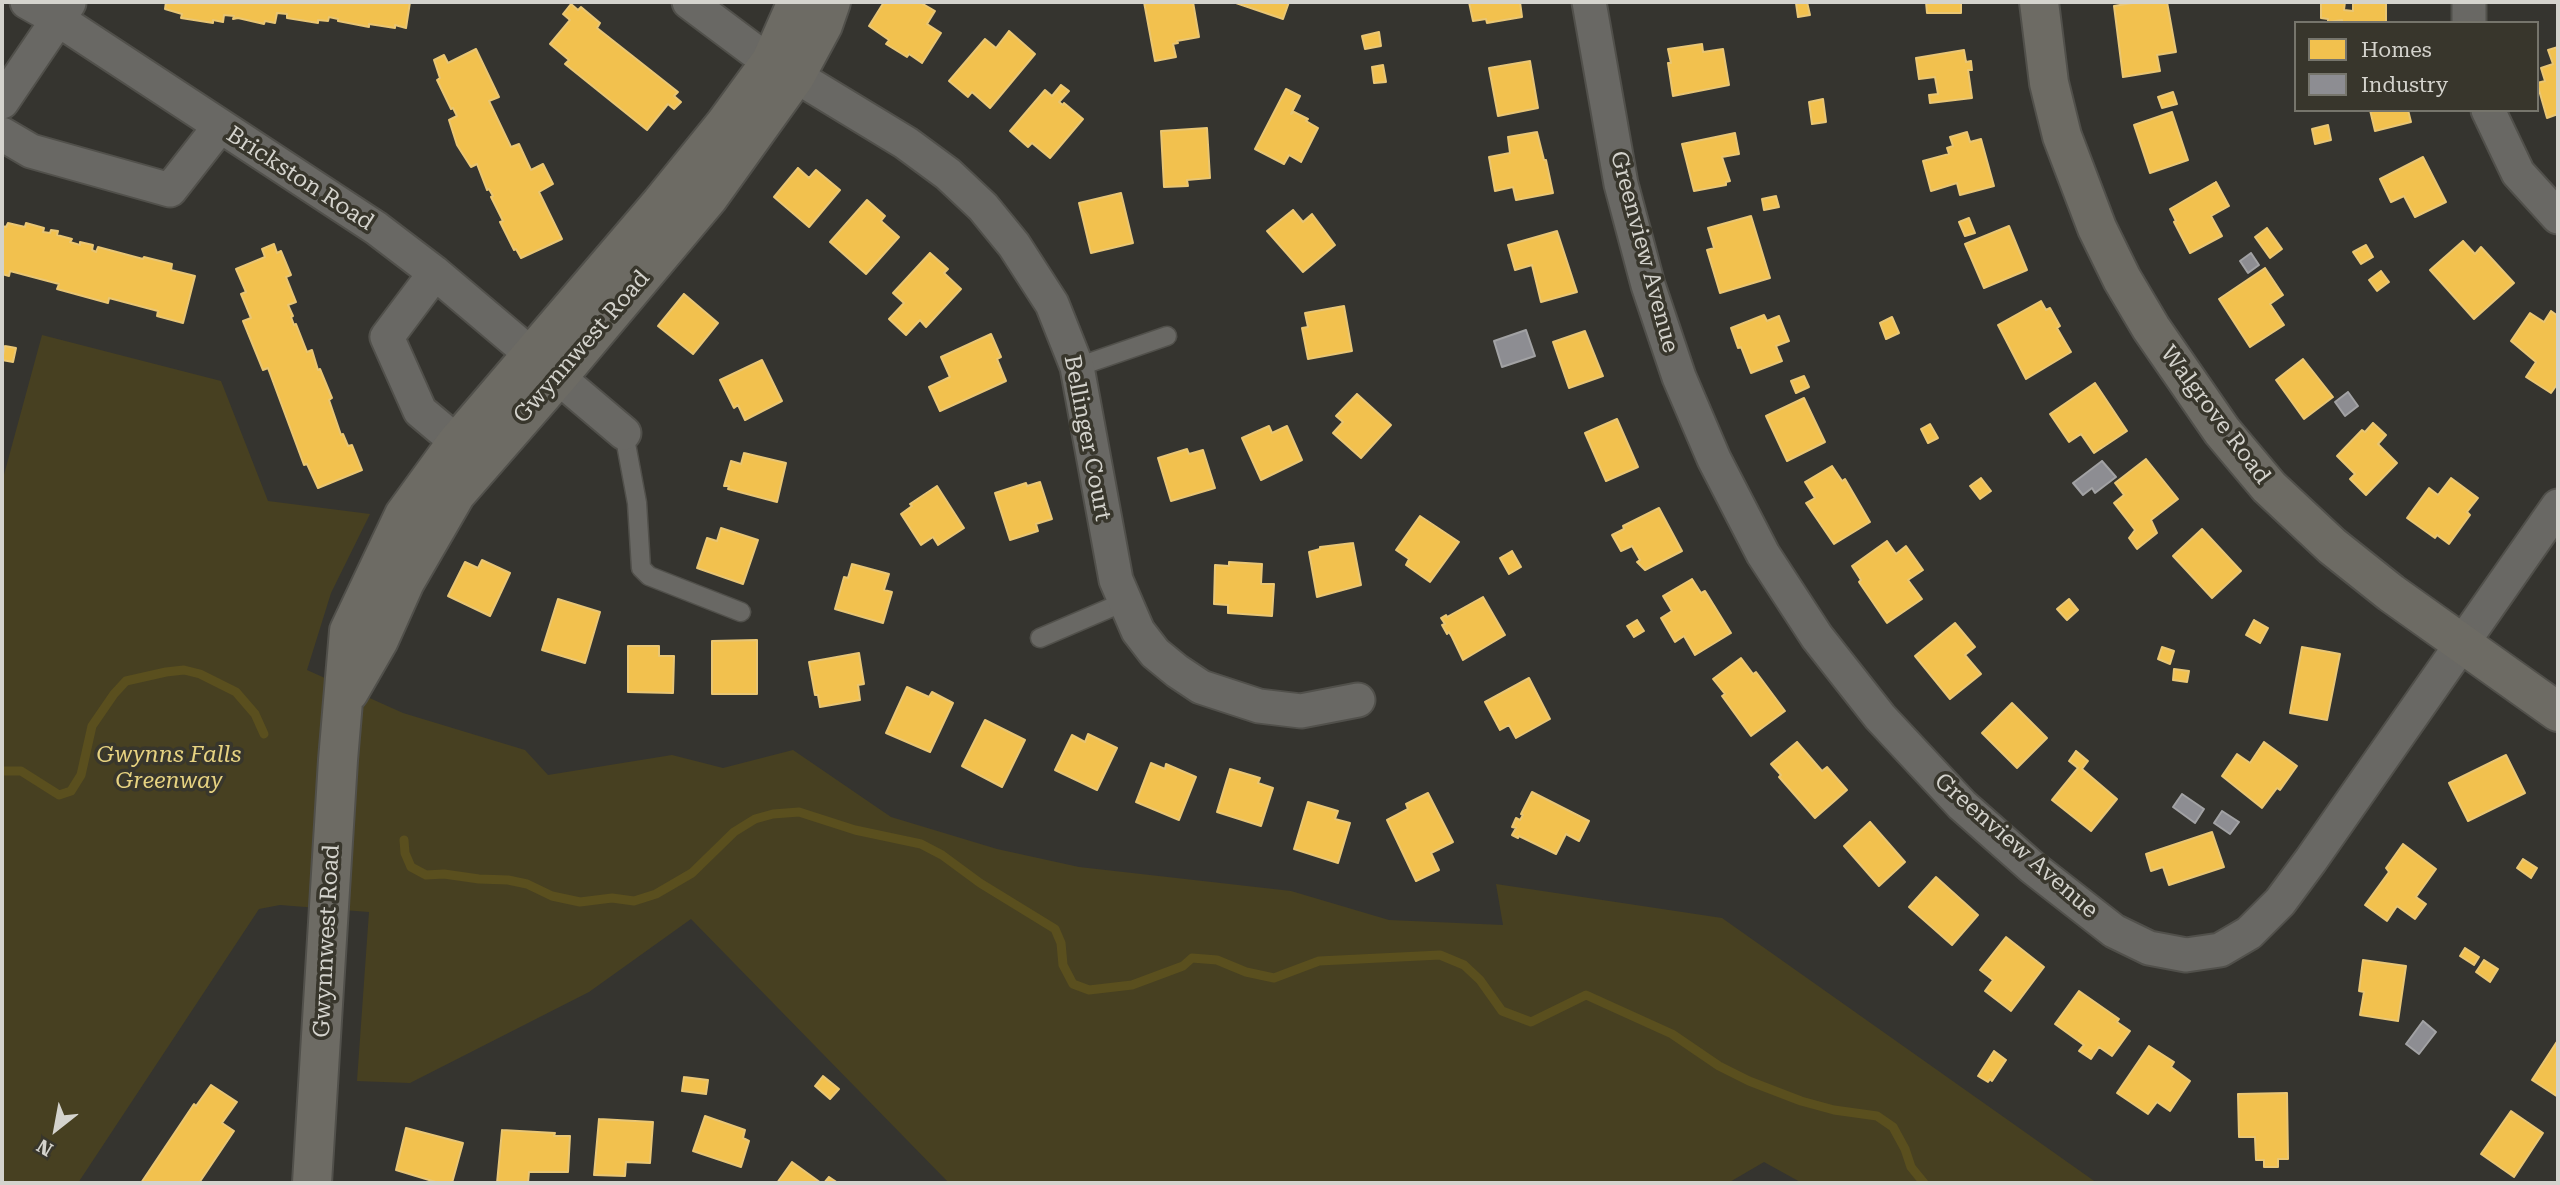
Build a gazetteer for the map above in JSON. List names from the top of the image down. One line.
{"streets":{"street":["Brickston Road","Greenview Avenue","Gwynnwest Road","Walgrove Road","Bellinger Court"]},"crossings":[["Brickston Road","Gwynnwest Road"],["Greenview Avenue","Walgrove Road"],["Gwynnwest Road","Bellinger Court"]],"parks":["Gwynns Falls Greenway"],"legend":["Homes","Industry"],"north":"bottom left"}
